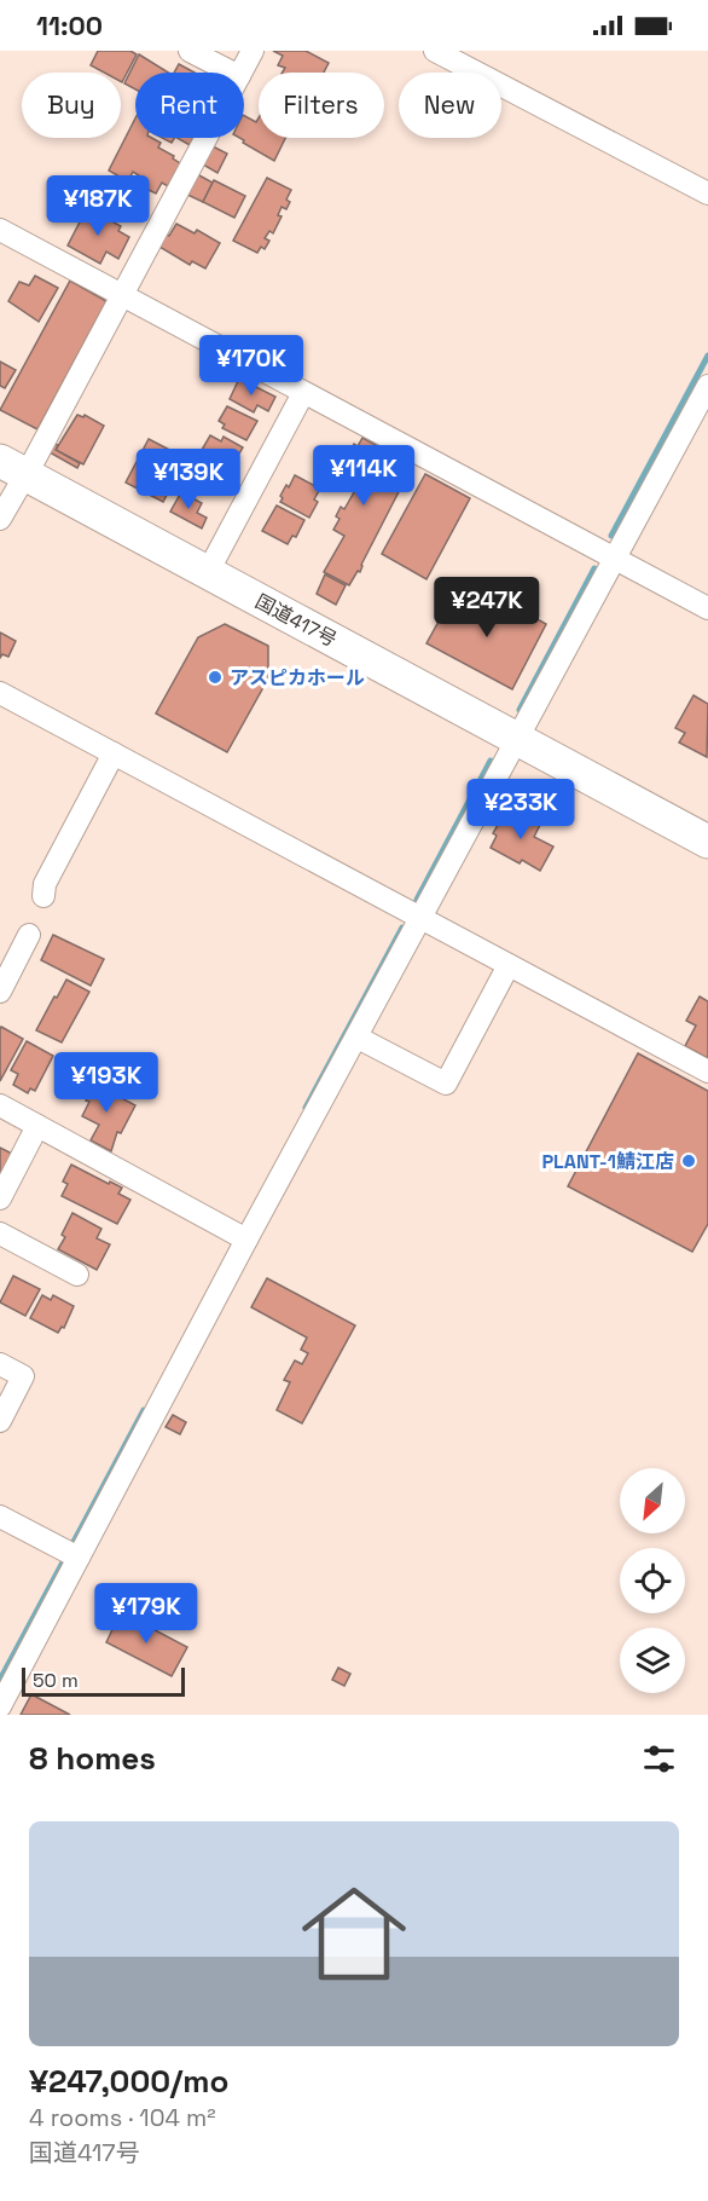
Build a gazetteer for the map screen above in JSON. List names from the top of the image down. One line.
{"streets":{"highway":["国道417号"]},"places":["アスピカホール","PLANT-1鯖江店"],"scale_bar":"50 m","north":"bottom left","page":{"status":"11:00","chip":["Buy","Rent","Filters","New"],"price":["¥187K","¥170K","¥114K","¥139K","¥247K","¥233K","¥193K","¥179K"],"scale":"50 m","heading":"8 homes","list":[{"name":"¥247,000/mo","note":"4 rooms · 104 m² · 国道417号"}]}}
